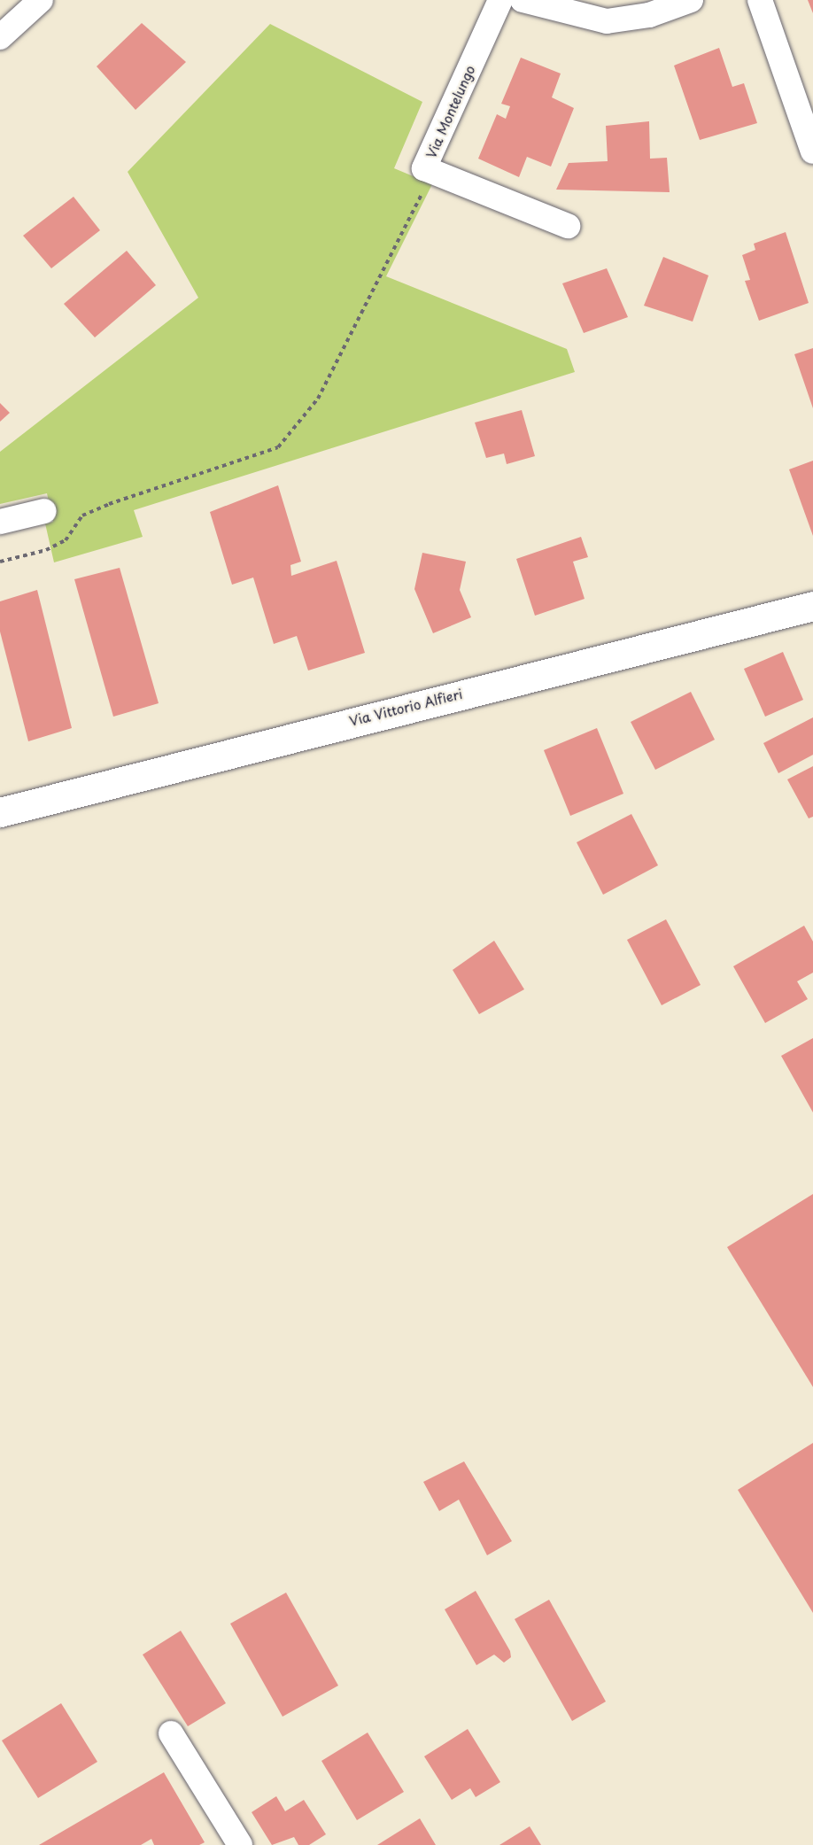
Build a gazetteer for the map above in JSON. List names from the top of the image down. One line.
{"streets":{"street":["Via Montelungo","Via Vittorio Alfieri"]}}
